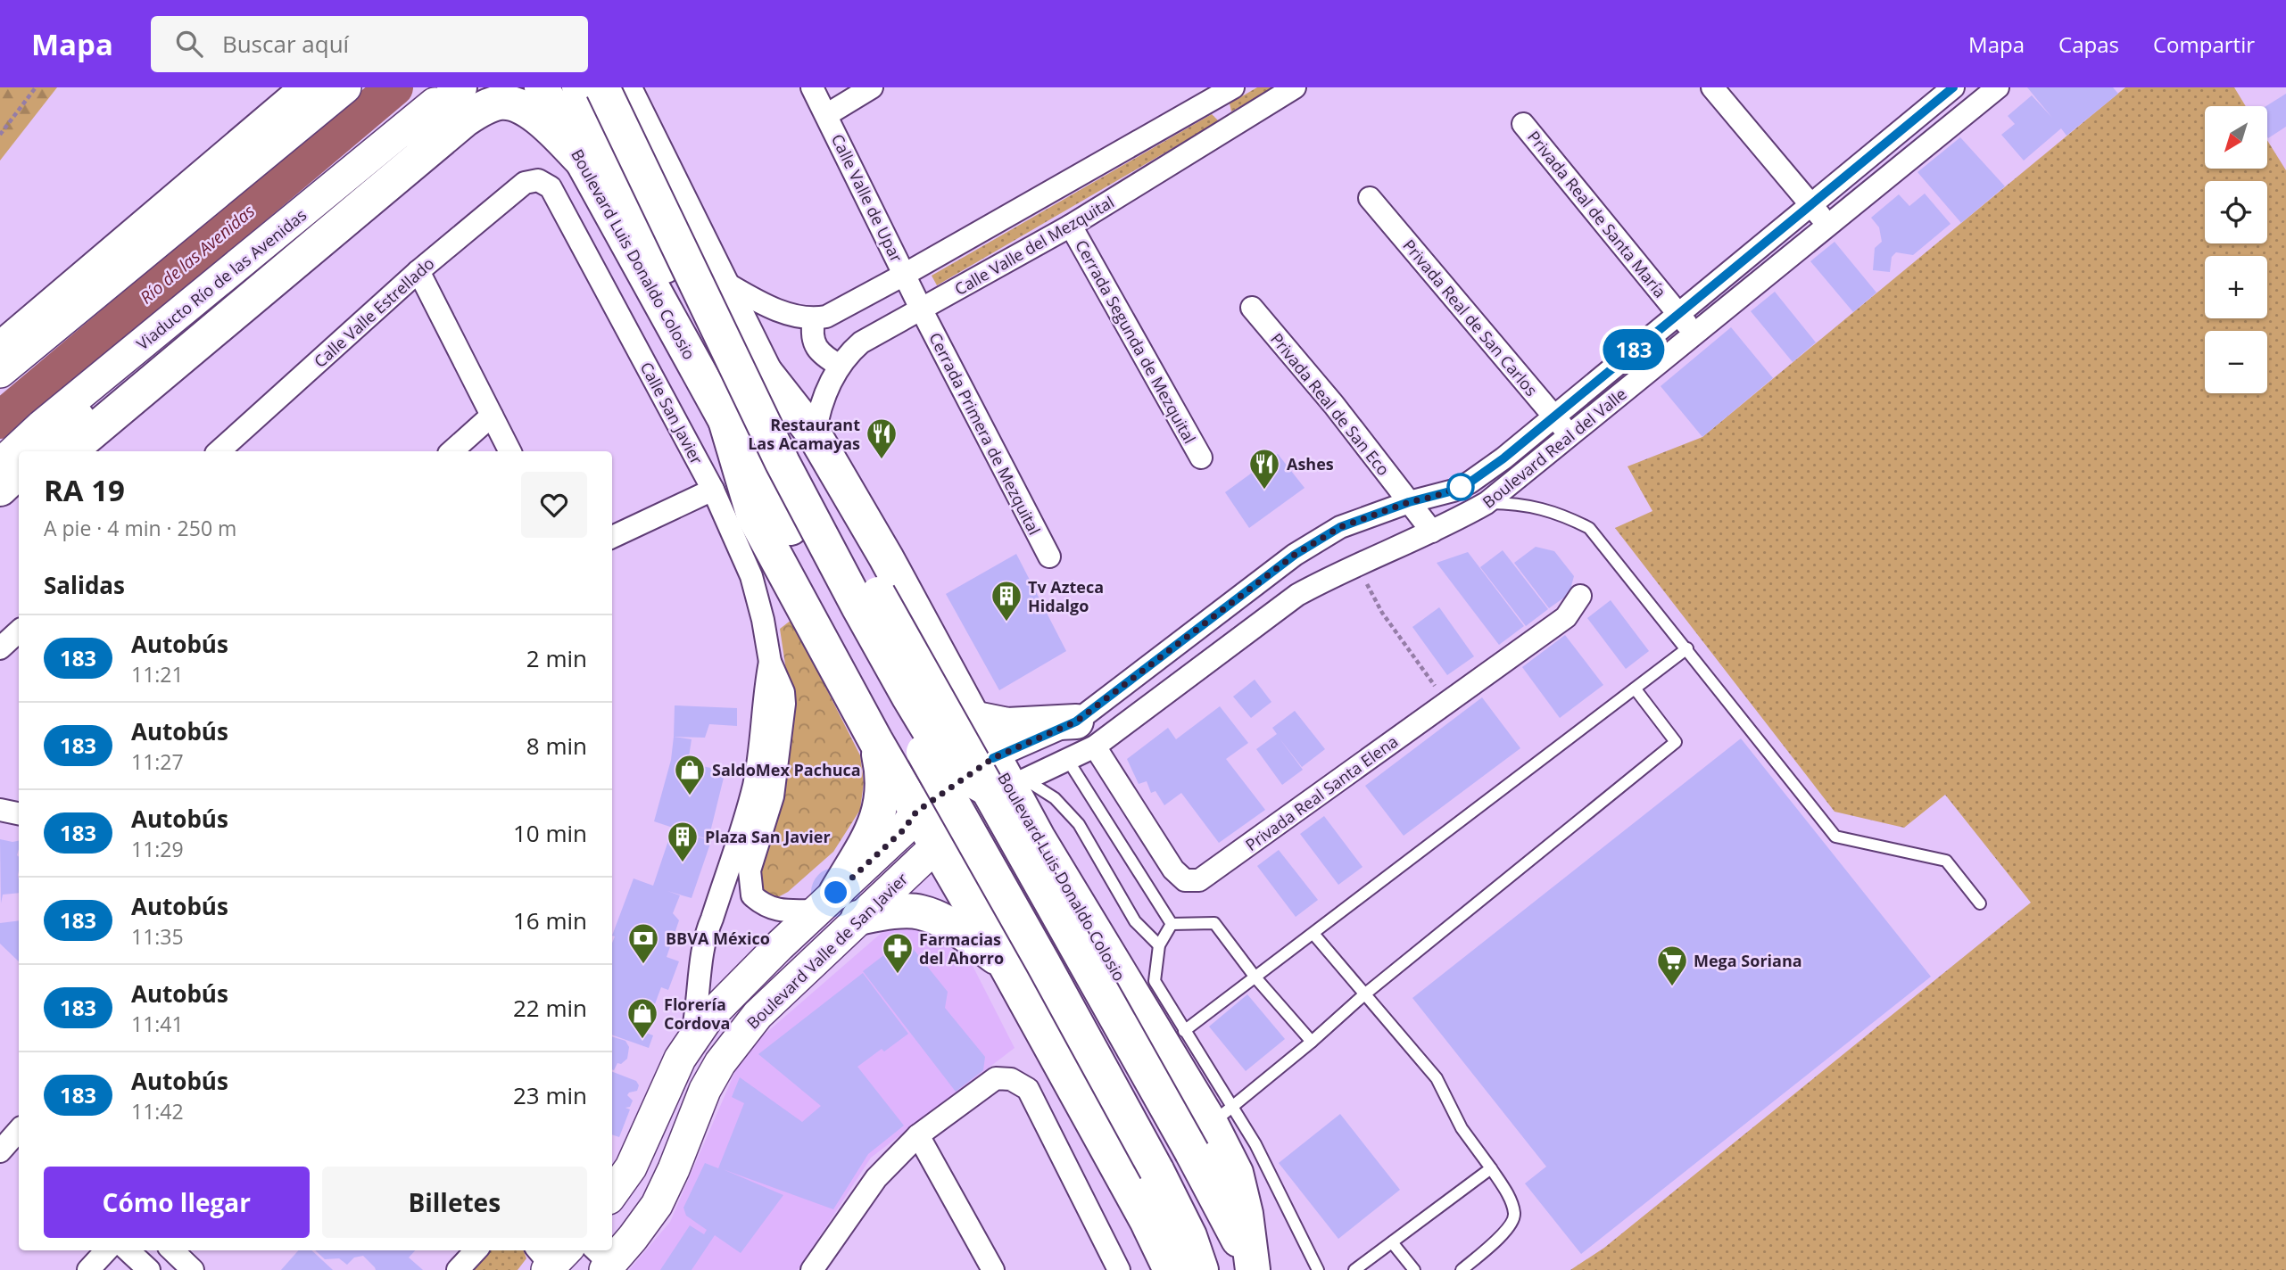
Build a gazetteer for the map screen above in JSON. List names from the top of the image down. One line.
{"streets":{"main road":["Boulevard Luis Donaldo Colosio","Viaducto Río de las Avenidas","Boulevard Valle de San Javier"],"street":["Calle Valle de Upar","Privada Real de Santa María","Calle Valle del Mezquital","Calle Valle Estrellado","Privada Real de San Carlos","Cerrada Segunda de Mezquital","Privada Real de San Eco","Calle San Javier","Cerrada Primera de Mezquital","Boulevard Real del Valle","Privada Real Santa Elena"]},"crossings":[["Calle Valle de Upar","Calle Valle del Mezquital"],["Calle Valle de Upar","Cerrada Primera de Mezquital"],["Privada Real de Santa María","Boulevard Real del Valle"],["Calle Valle del Mezquital","Boulevard Luis Donaldo Colosio"],["Calle Valle del Mezquital","Cerrada Segunda de Mezquital"],["Calle Valle del Mezquital","Cerrada Primera de Mezquital"],["Boulevard Luis Donaldo Colosio","Boulevard Real del Valle"],["Boulevard Luis Donaldo Colosio","Boulevard Valle de San Javier"],["Calle Valle Estrellado","Calle San Javier"],["Privada Real de San Carlos","Boulevard Real del Valle"],["Privada Real de San Eco","Boulevard Real del Valle"],["Boulevard Real del Valle","Privada Real Santa Elena"],["Boulevard Real del Valle","Boulevard Valle de San Javier"]],"water":["Río de las Avenidas"],"places":{"restaurant":["Restaurant Las Acamayas","Ashes"],"building":["Tv Azteca Hidalgo","Plaza San Javier"],"shop":["SaldoMex Pachuca","Florería Cordova"],"bank":["BBVA México"],"pharmacy":["Farmacias del Ahorro"],"supermarket":["Mega Soriana"]},"lines":["bus line 183"],"north":"bottom left","page":{"header":"Mapa","search":"Buscar aquí","nav":["Mapa","Capas","Compartir"],"on_map":"183","map_buttons":["+","−"],"heading":[["RA 19","A pie · 4 min · 250 m"],"Salidas"],"list":[{"mark":"183","name":"Autobús","note":"11:21","value":"2 min"},{"mark":"183","name":"Autobús","note":"11:27","value":"8 min"},{"mark":"183","name":"Autobús","note":"11:29","value":"10 min"},{"mark":"183","name":"Autobús","note":"11:35","value":"16 min"},{"mark":"183","name":"Autobús","note":"11:41","value":"22 min"},{"mark":"183","name":"Autobús","note":"11:42","value":"23 min"}],"buttons":["Cómo llegar","Billetes"]}}
